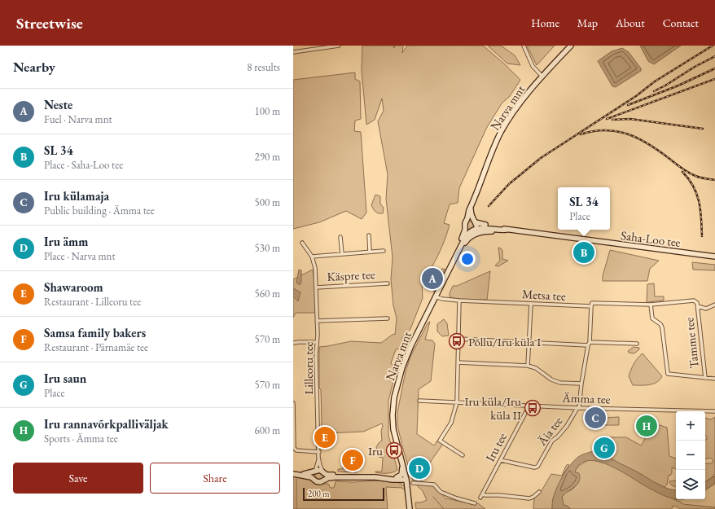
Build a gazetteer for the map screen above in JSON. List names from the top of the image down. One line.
{"streets":{"main road":["Narva mnt","Saha-Loo tee"],"street":["Käspre tee","Metsa tee","Tamme tee","Lilleoru tee","Ämma tee","Äia tee","Iru tee"]},"crossings":[["Narva mnt","Saha-Loo tee"],["Narva mnt","Metsa tee"],["Käspre tee","Lilleoru tee"],["Metsa tee","Tamme tee"],["Metsa tee","Äia tee"],["Ämma tee","Äia tee"],["Ämma tee","Iru tee"],["Äia tee","Iru tee"]],"places":{"bus stop":["Põllu/Iru küla I","Iru küla/Iru küla II","Iru"]},"scale_bar":"200 m","page":{"header":"Streetwise","nav":["Home","Map","About","Contact"],"heading":["Nearby","8 results"],"list":[{"mark":"A","name":"Neste","note":"Fuel · Narva mnt","value":"100 m"},{"mark":"B","name":"SL 34","note":"Place · Saha-Loo tee","value":"290 m"},{"mark":"C","name":"Iru külamaja","note":"Public building · Ämma tee","value":"500 m"},{"mark":"D","name":"Iru ämm","note":"Place · Narva mnt","value":"530 m"},{"mark":"E","name":"Shawaroom","note":"Restaurant · Lilleoru tee","value":"560 m"},{"mark":"F","name":"Samsa family bakers","note":"Restaurant · Pärnamäe tee","value":"570 m"},{"mark":"G","name":"Iru saun","note":"Place","value":"570 m"},{"mark":"H","name":"Iru rannavõrkpalliväljak","note":"Sports · Ämma tee","value":"600 m"}],"popup":["SL 34","Place"],"pins":["B","A","C","H","E","G","F","D"],"map_buttons":["+","−"],"buttons":["Save","Share"],"scale":"200 m"}}
